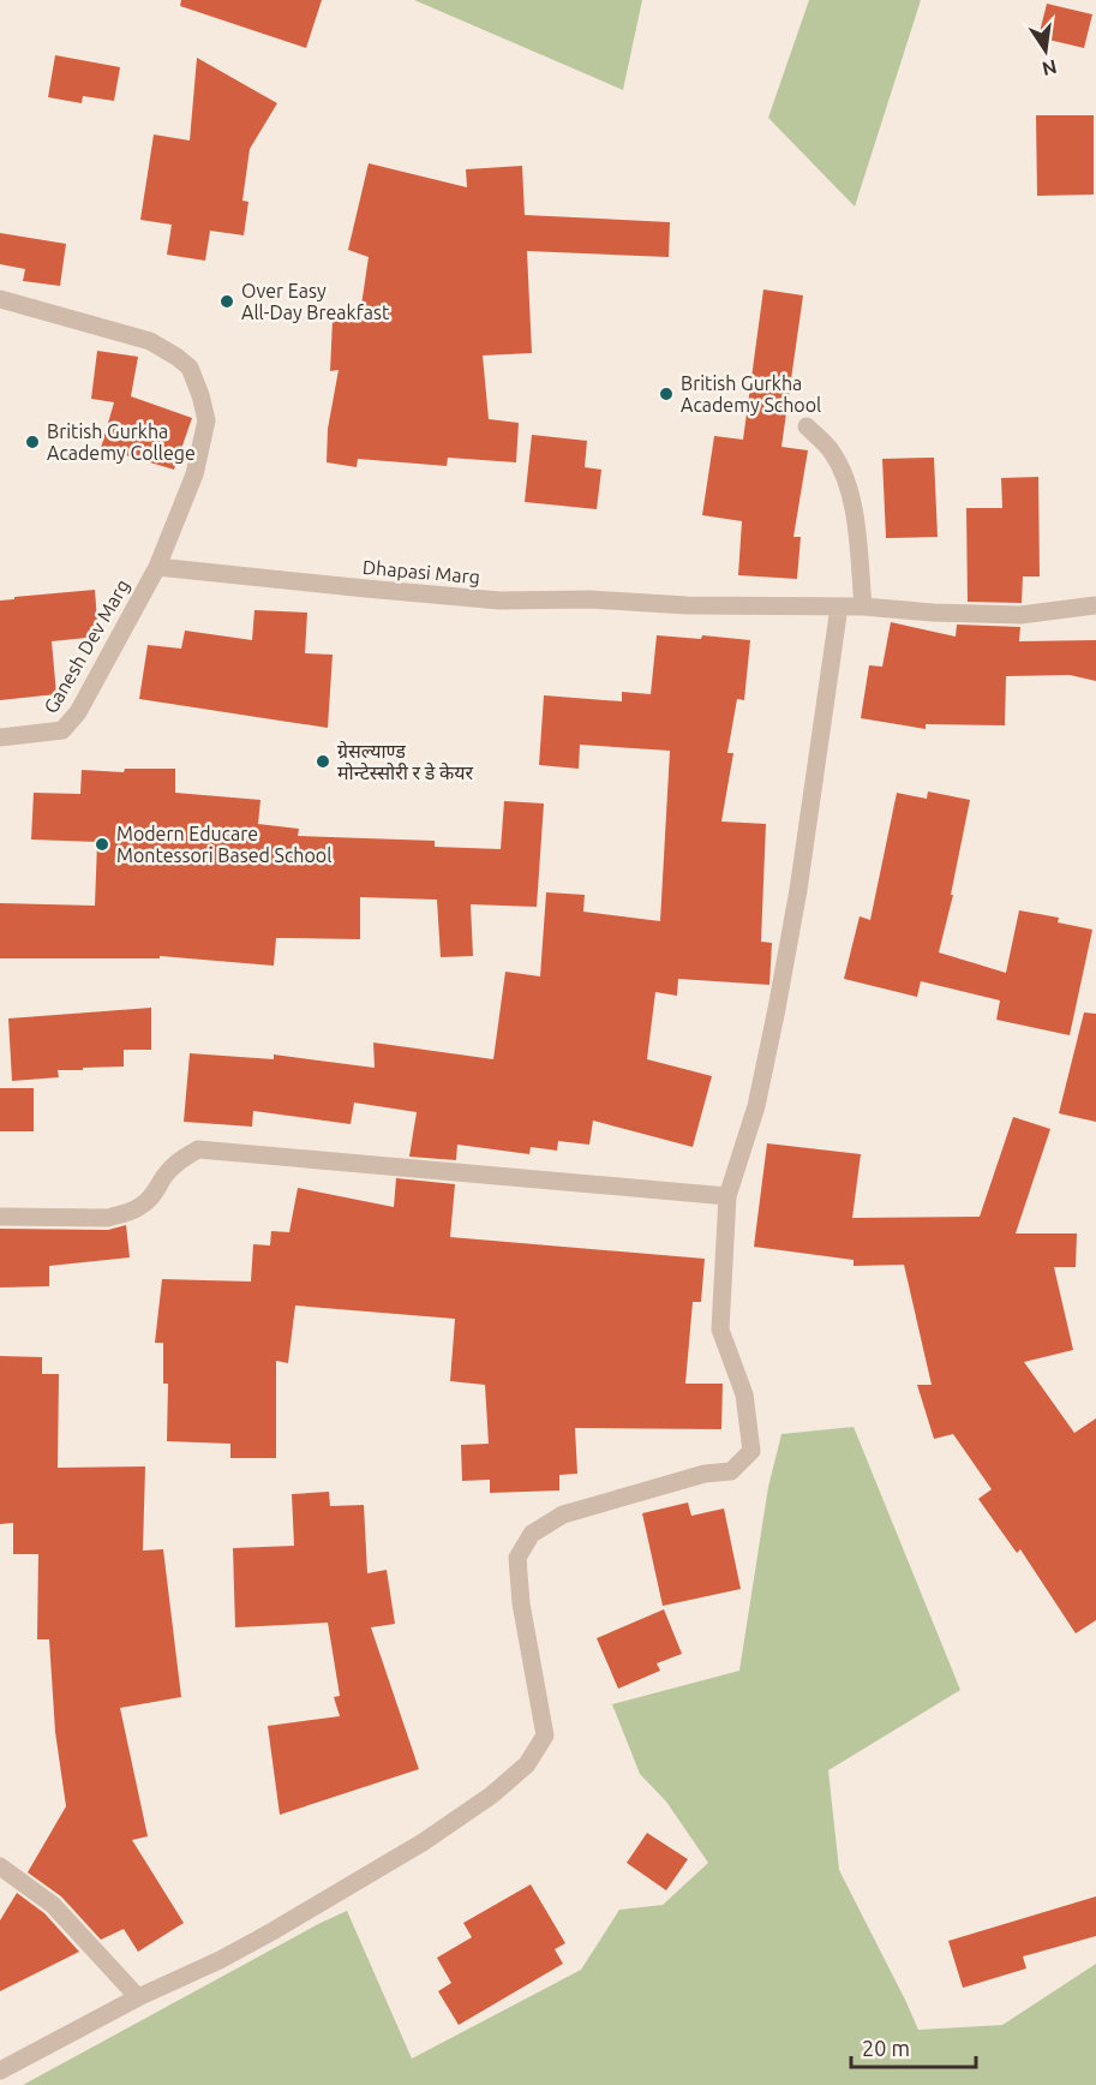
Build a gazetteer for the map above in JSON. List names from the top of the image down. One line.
{"streets":{"street":["Dhapasi Marg","Ganesh Dev Marg"]},"crossings":[["Dhapasi Marg","Ganesh Dev Marg"]],"places":["Over Easy All-Day Breakfast","British Gurkha Academy School","British Gurkha Academy College","ग्रेसल्याण्ड मोन्टेस्सोरी र डे केयर","Modern Educare Montessori Based School"],"scale_bar":"20 m","north":"bottom"}
